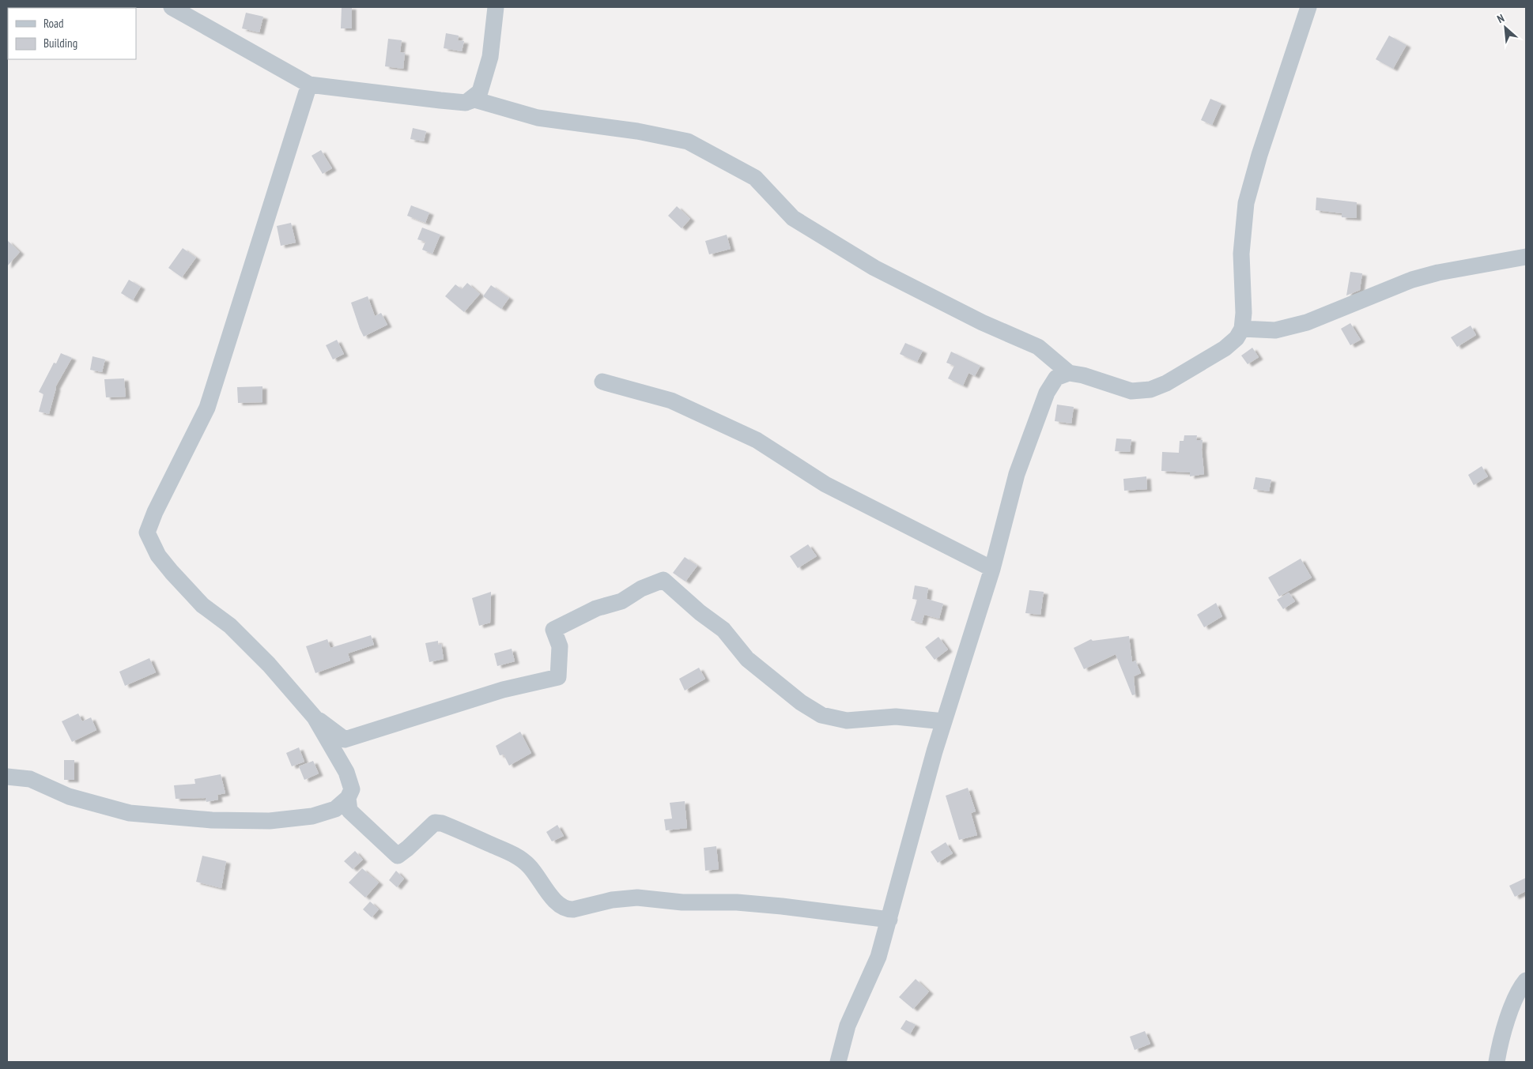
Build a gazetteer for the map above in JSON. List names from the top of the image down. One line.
{"legend":["Road","Building"],"north":"top left"}
